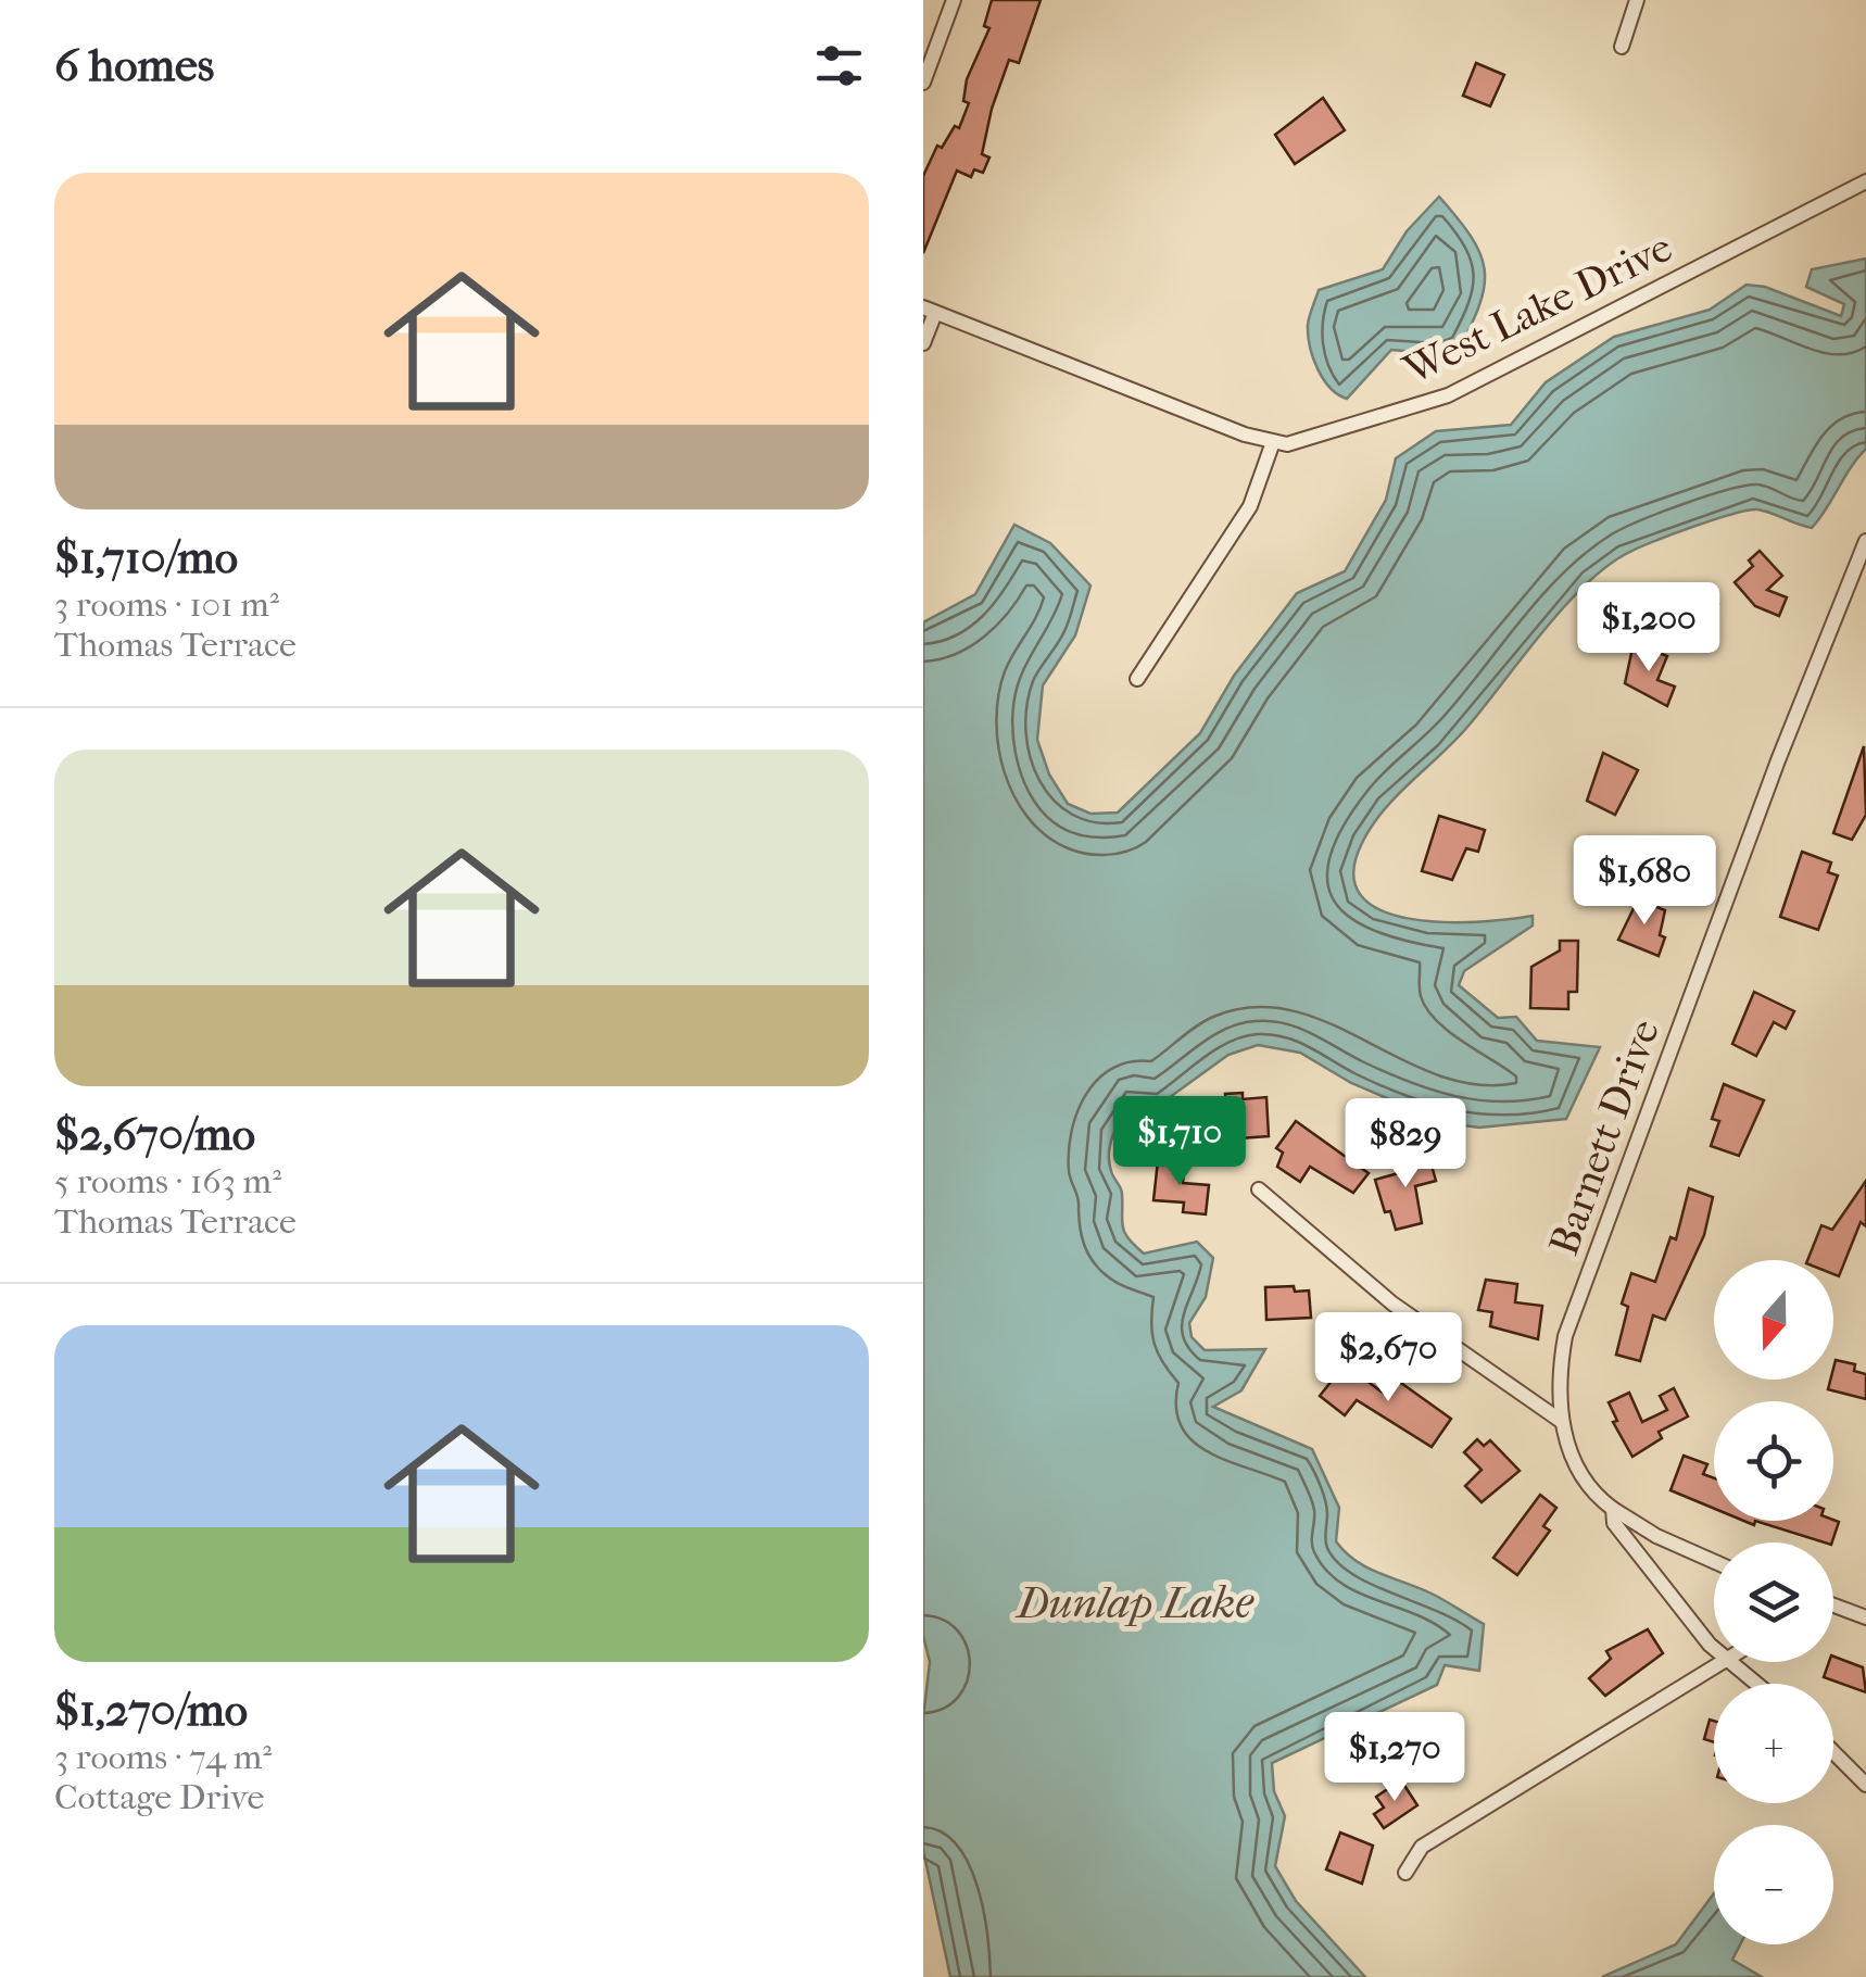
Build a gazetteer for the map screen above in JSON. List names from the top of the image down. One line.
{"streets":{"street":["West Lake Drive","Barnett Drive"]},"water":["Dunlap Lake"],"north":"bottom","page":{"heading":"6 homes","list":[{"name":"$1,710/mo","note":"3 rooms · 101 m² · Thomas Terrace"},{"name":"$2,670/mo","note":"5 rooms · 163 m² · Thomas Terrace"},{"name":"$1,270/mo","note":"3 rooms · 74 m² · Cottage Drive"}],"price":["$1,200","$1,680","$1,710","$829","$2,670","$1,270"],"map_buttons":["+","−"]}}
